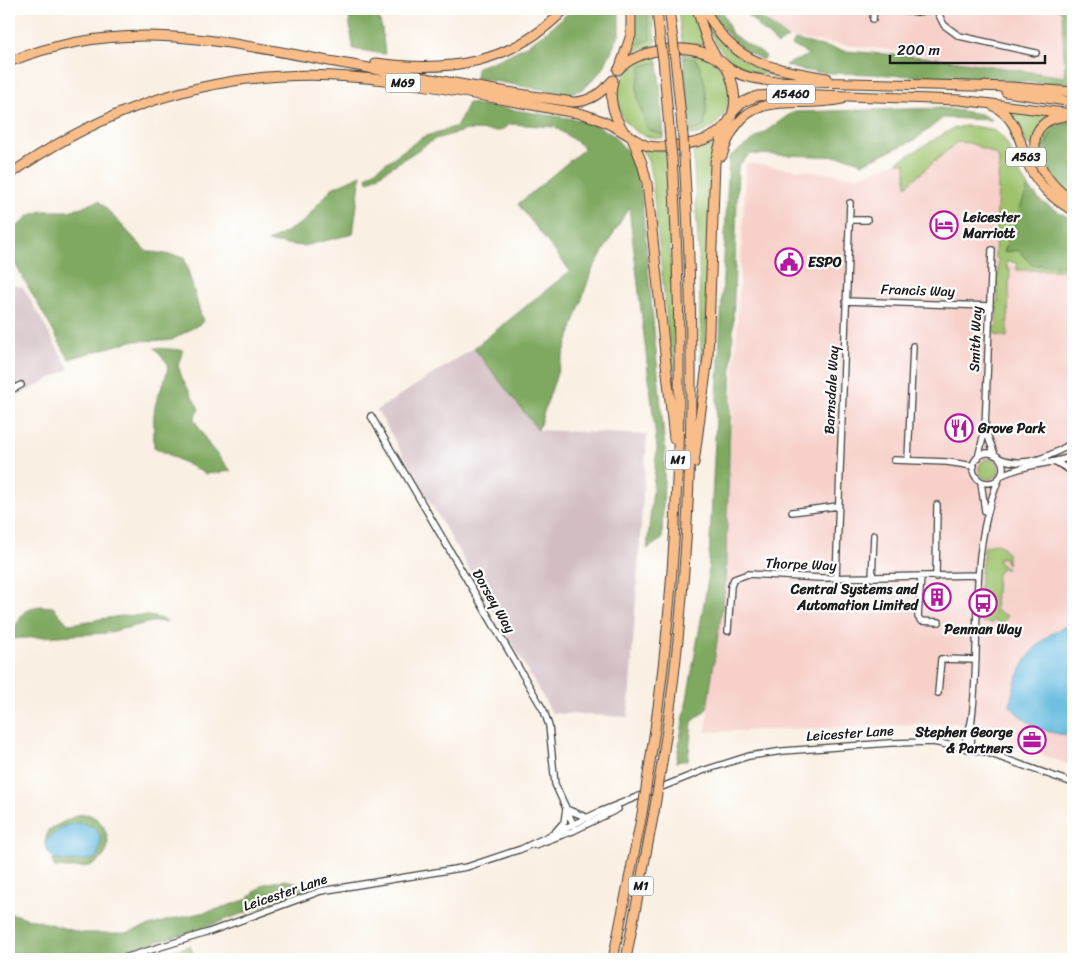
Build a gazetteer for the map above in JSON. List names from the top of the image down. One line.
{"streets":{"highway":["M69","A5460","A563","M1"],"street":["Francis Way","Smith Way","Barnsdale Way","Thorpe Way","Dorsey Way","Leicester Lane"]},"crossings":[["M69","A5460"],["A5460","A563"],["Francis Way","Smith Way"],["Francis Way","Barnsdale Way"],["Barnsdale Way","Thorpe Way"],["Dorsey Way","Leicester Lane"]],"places":{"hotel":["Leicester Marriott"],"public building":["ESPO"],"restaurant":["Grove Park"],"building":["Central Systems and Automation Limited"],"bus stop":["Penman Way"],"office":["Stephen George & Partners"]},"scale_bar":"200 m"}
